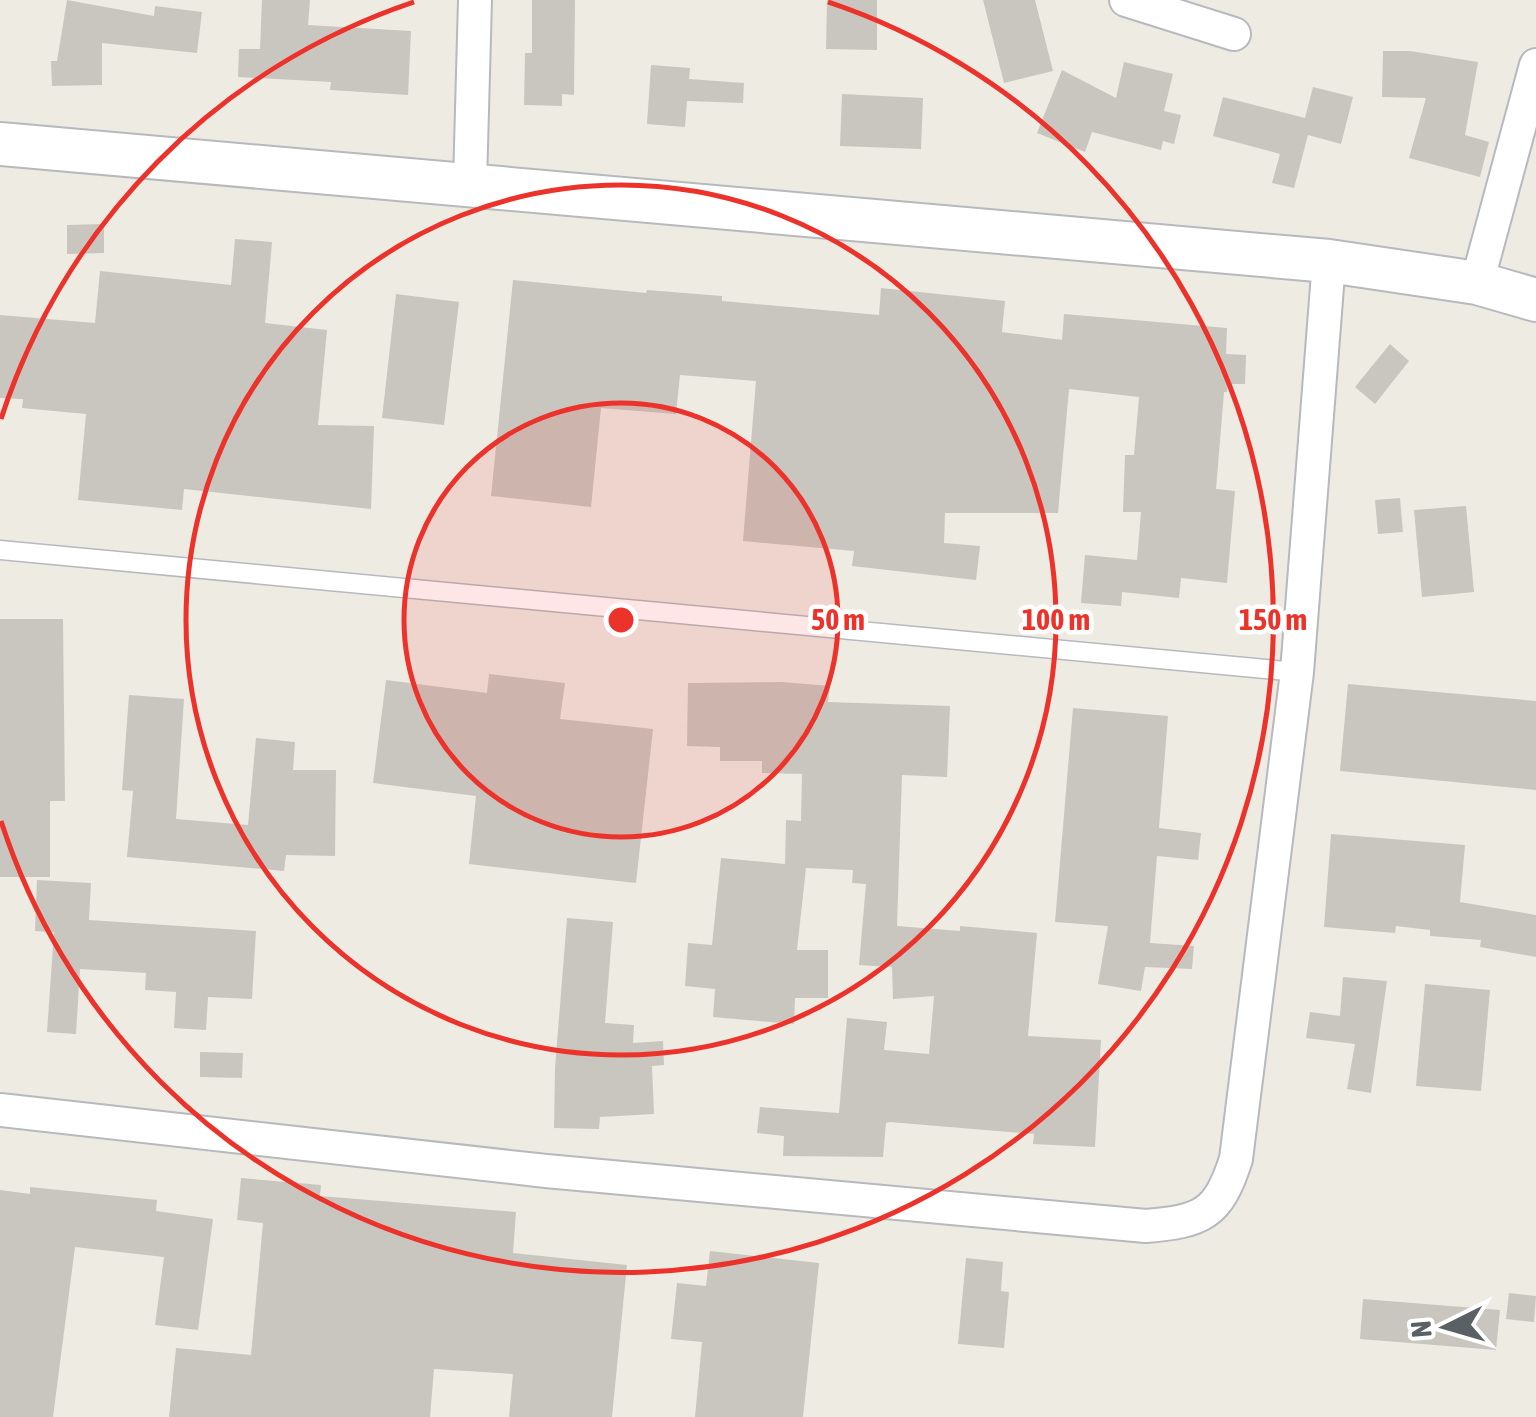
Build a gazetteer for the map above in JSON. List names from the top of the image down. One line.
{"north":"left","rings":["50 m","100 m","150 m"]}
